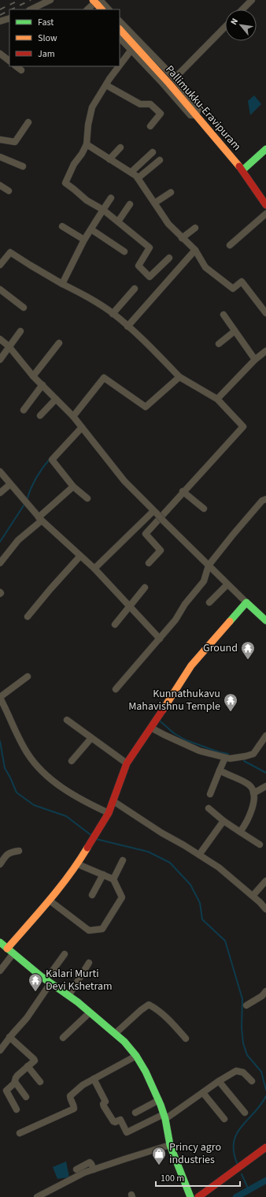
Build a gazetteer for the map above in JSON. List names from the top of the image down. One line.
{"streets":{"main road":["Pallimukku-Eravipuram"]},"places":{"temple":["Ground","Kunnathukavu Mahavishnu Temple","Kalari Murti Devi Kshetram"],"shop":["Princy agro industries"]},"legend":["Fast","Slow","Jam"],"scale_bar":"100 m","north":"top left"}
